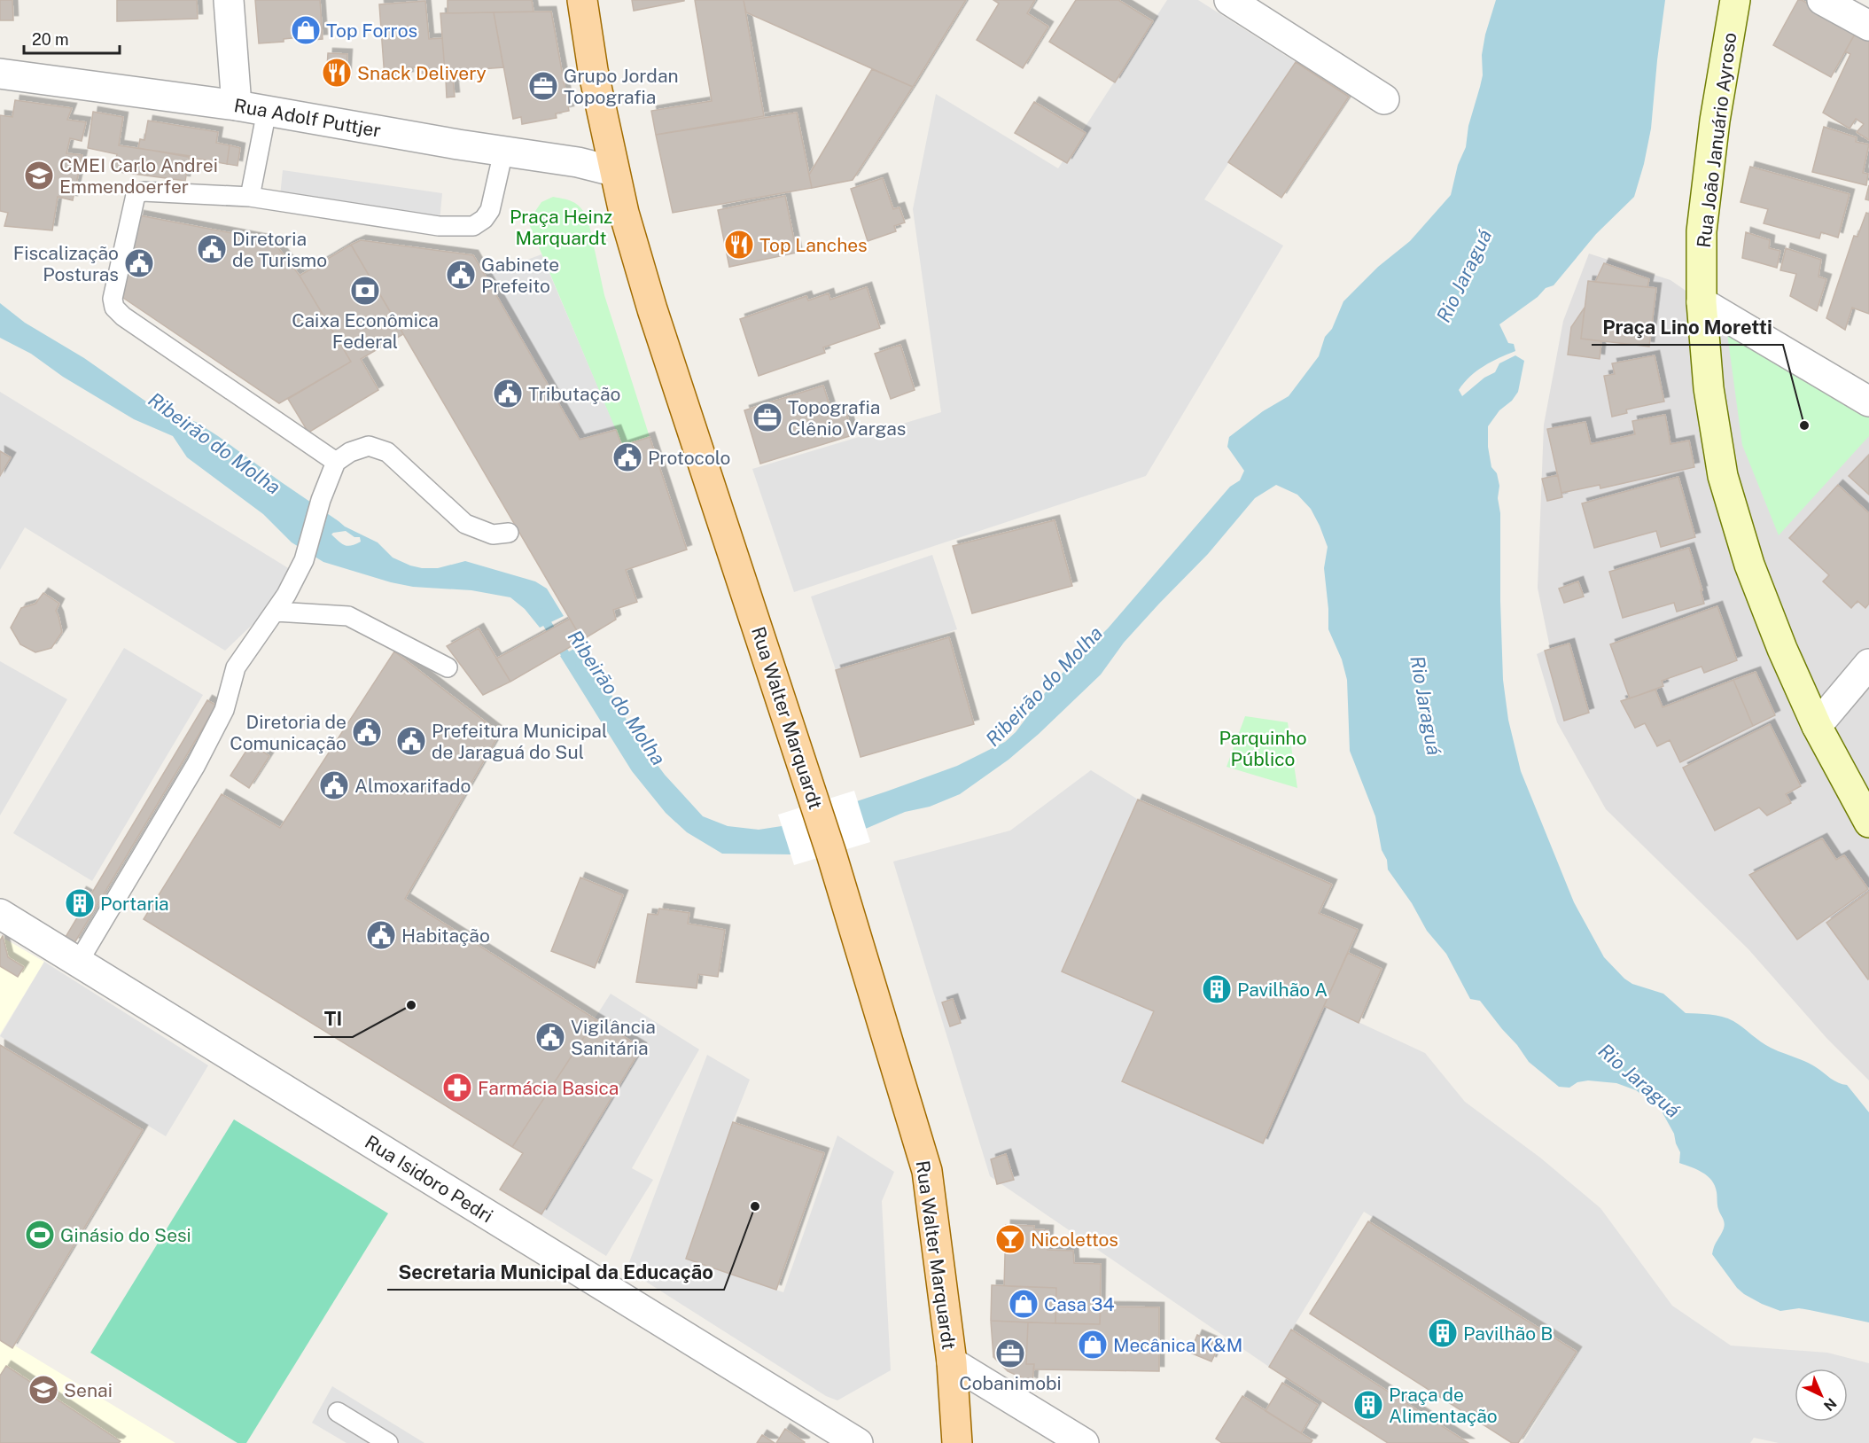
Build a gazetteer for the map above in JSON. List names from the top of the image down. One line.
{"streets":{"main road":["Rua João Januário Ayroso","Rua Walter Marquardt"],"street":["Rua Adolf Puttjer","Rua Isidoro Pedri"]},"crossings":[["Rua Adolf Puttjer","Rua Walter Marquardt"]],"water":["Rio Jaraguá","Ribeirão do Molha"],"parks":["Praça Heinz Marquardt","Parquinho Público"],"places":{"shop":["Top Forros","Casa 34","Mecânica K&M"],"restaurant":["Snack Delivery","Top Lanches"],"office":["Grupo Jordan Topografia","Topografia Clênio Vargas","Cobanimobi"],"school or university":["CMEI Carlo Andrei Emmendoerfer","Senai"],"public building":["Diretoria de Turismo","Fiscalização Posturas","Gabinete Prefeito","Tributação","Protocolo","Diretoria de Comunicação","Prefeitura Municipal de Jaraguá do Sul","Almoxarifado","Habitação","Vigilância Sanitária"],"bank":["Caixa Econômica Federal"],"other":["Praça Lino Moretti","TI","Secretaria Municipal da Educação"],"building":["Portaria","Pavilhão A","Pavilhão B","Praça de Alimentação"],"pharmacy":["Farmácia Basica"],"sports":["Ginásio do Sesi"],"bar":["Nicolettos"]},"scale_bar":"20 m","north":"bottom right"}
